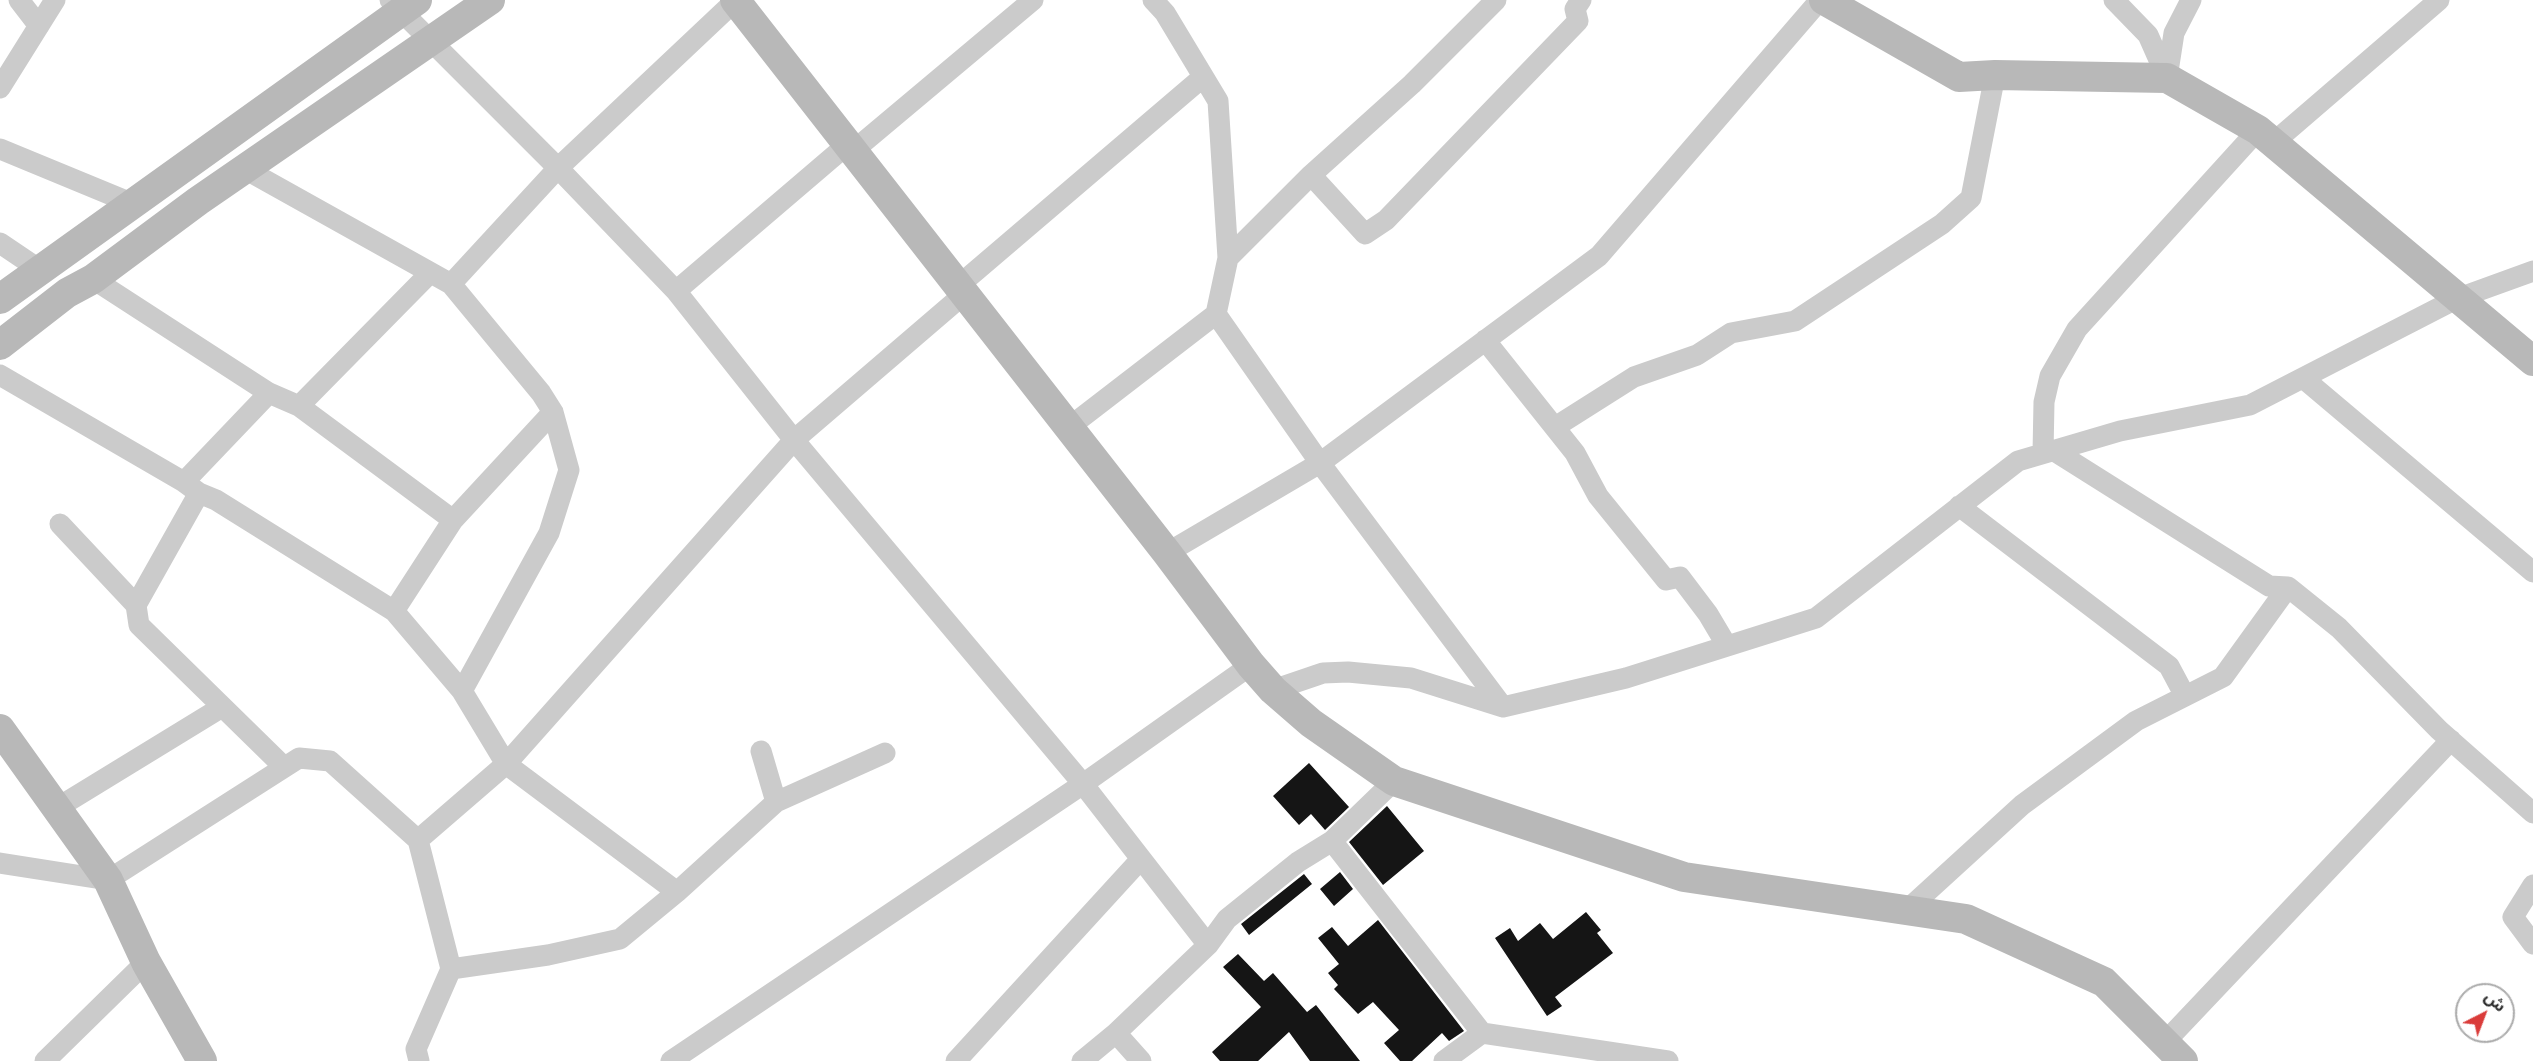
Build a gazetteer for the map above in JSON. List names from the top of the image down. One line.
{"north":"top right"}
